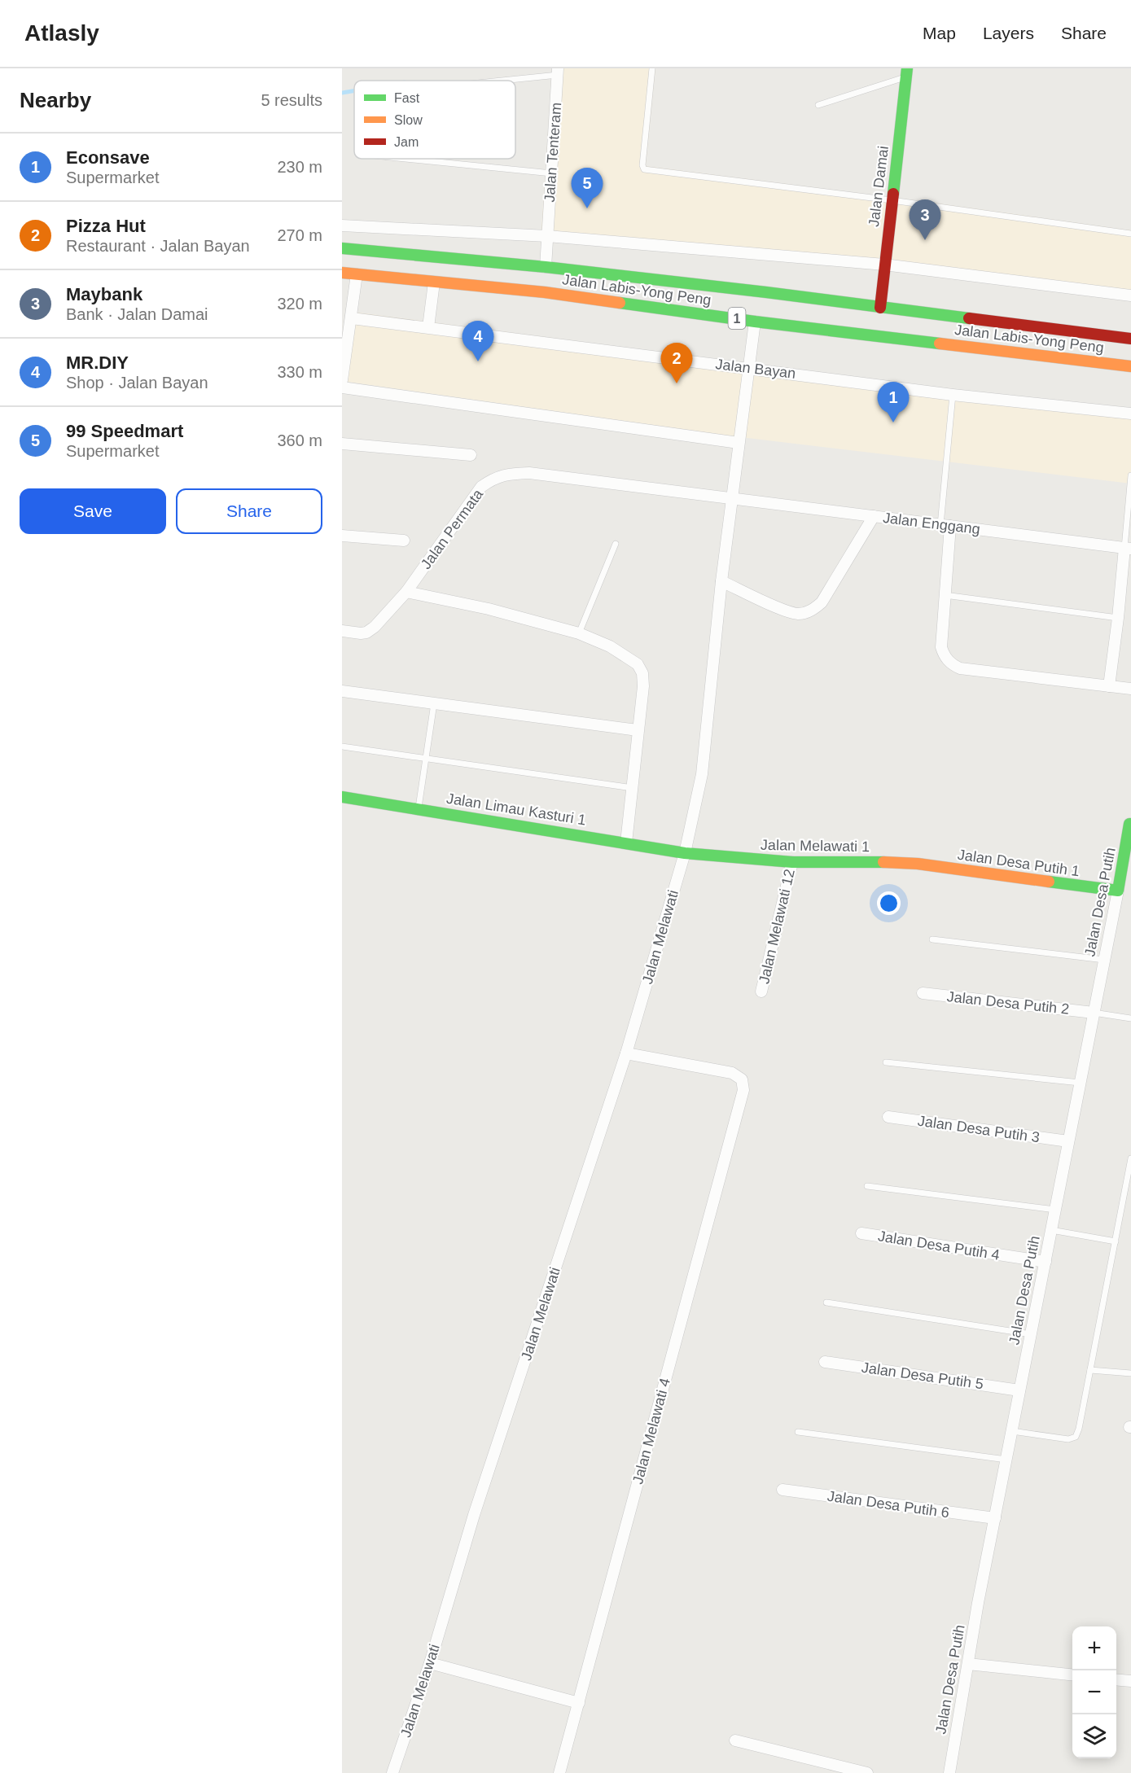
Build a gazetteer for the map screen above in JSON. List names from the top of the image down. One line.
{"streets":{"main road":["Jalan Damai","Jalan Labis-Yong Peng","1","Jalan Limau Kasturi 1","Jalan Melawati 1","Jalan Desa Putih 1","Jalan Desa Putih"],"street":["Jalan Tenteram","Jalan Bayan","Jalan Enggang","Jalan Permata","Jalan Melawati 12","Jalan Melawati","Jalan Desa Putih 2","Jalan Desa Putih 3","Jalan Desa Putih 4","Jalan Desa Putih 5","Jalan Melawati 4","Jalan Desa Putih 6"]},"crossings":[["Jalan Tenteram","Jalan Labis-Yong Peng"],["Jalan Damai","Jalan Labis-Yong Peng"],["Jalan Labis-Yong Peng","Jalan Melawati"],["Jalan Bayan","Jalan Melawati"],["Jalan Enggang","Jalan Permata"],["Jalan Enggang","Jalan Melawati"],["Jalan Permata","Jalan Melawati"],["Jalan Limau Kasturi 1","Jalan Melawati 1"],["Jalan Limau Kasturi 1","Jalan Melawati"],["Jalan Melawati 1","Jalan Desa Putih 1"],["Jalan Melawati 1","Jalan Melawati 12"],["Jalan Melawati 1","Jalan Melawati"],["Jalan Desa Putih 1","Jalan Desa Putih"],["Jalan Desa Putih","Jalan Desa Putih 2"],["Jalan Desa Putih","Jalan Desa Putih 3"],["Jalan Desa Putih","Jalan Desa Putih 4"],["Jalan Desa Putih","Jalan Desa Putih 5"],["Jalan Desa Putih","Jalan Desa Putih 6"],["Jalan Melawati","Jalan Melawati 4"]],"legend":["Fast","Slow","Jam"],"page":{"header":"Atlasly","nav":["Map","Layers","Share"],"heading":["Nearby","5 results"],"list":[{"mark":"1","name":"Econsave","note":"Supermarket","value":"230 m"},{"mark":"2","name":"Pizza Hut","note":"Restaurant · Jalan Bayan","value":"270 m"},{"mark":"3","name":"Maybank","note":"Bank · Jalan Damai","value":"320 m"},{"mark":"4","name":"MR.DIY","note":"Shop · Jalan Bayan","value":"330 m"},{"mark":"5","name":"99 Speedmart","note":"Supermarket","value":"360 m"}],"pins":["5","3","4","2","1"],"buttons":["Save","Share"],"map_buttons":["+","−"]}}
